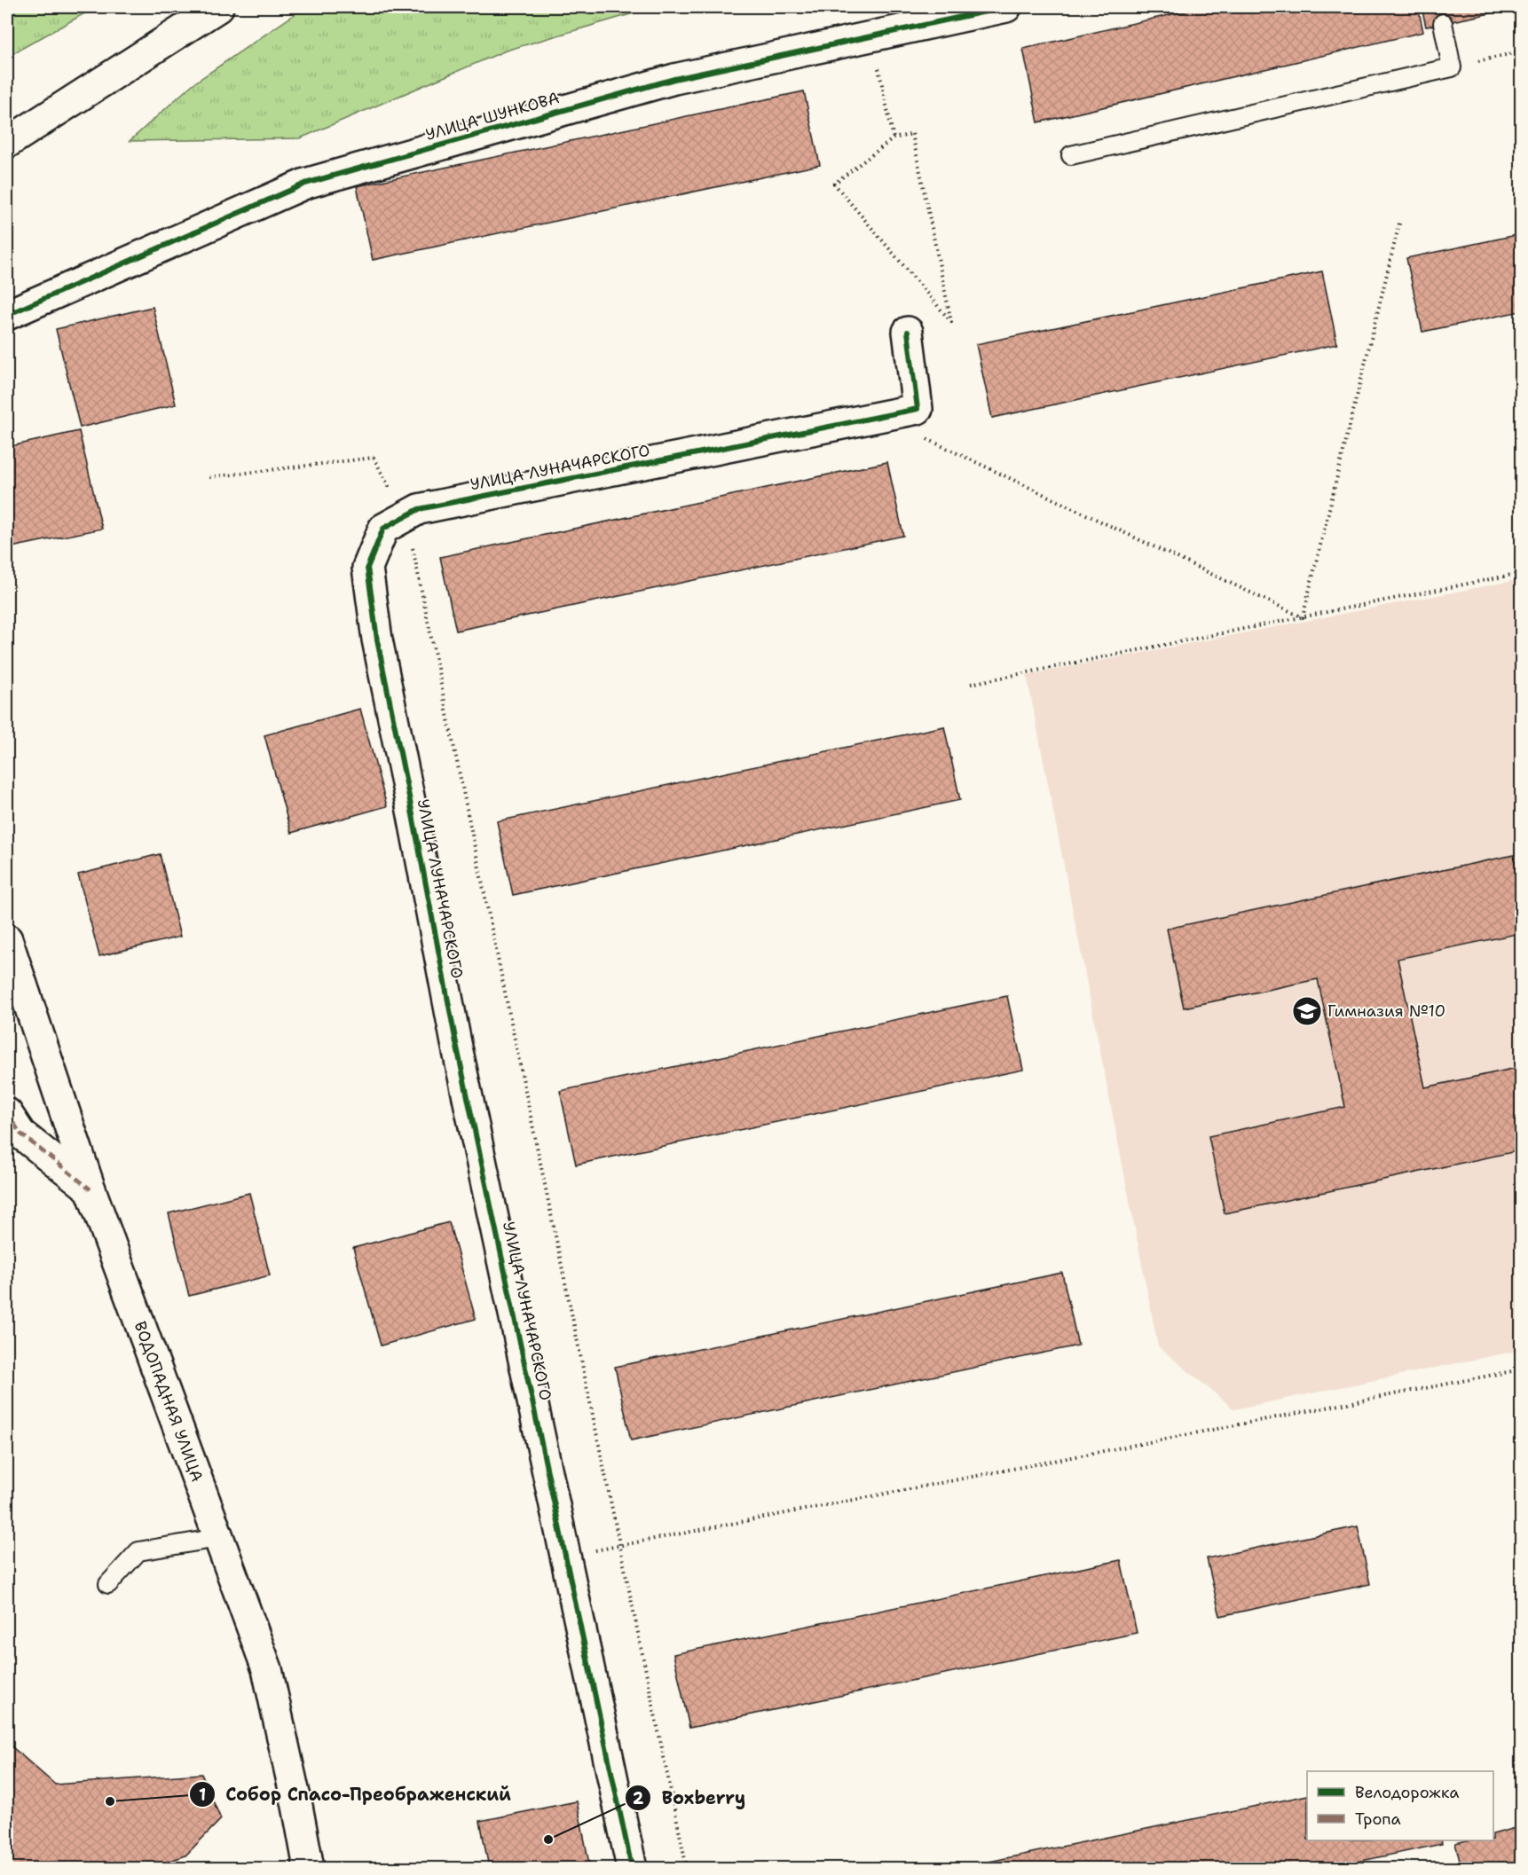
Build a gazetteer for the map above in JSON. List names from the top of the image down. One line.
{"streets":{"street":["УЛИЦА ШУНКОВА","УЛИЦА ЛУНАЧАРСКОГО","ВОДОПАДНАЯ УЛИЦА"]},"places":{"school or university":["Гимназия №10"],"other":["Собор Спасо-Преображенский","Boxberry"]},"legend":["Велодорожка","Тропа"]}
